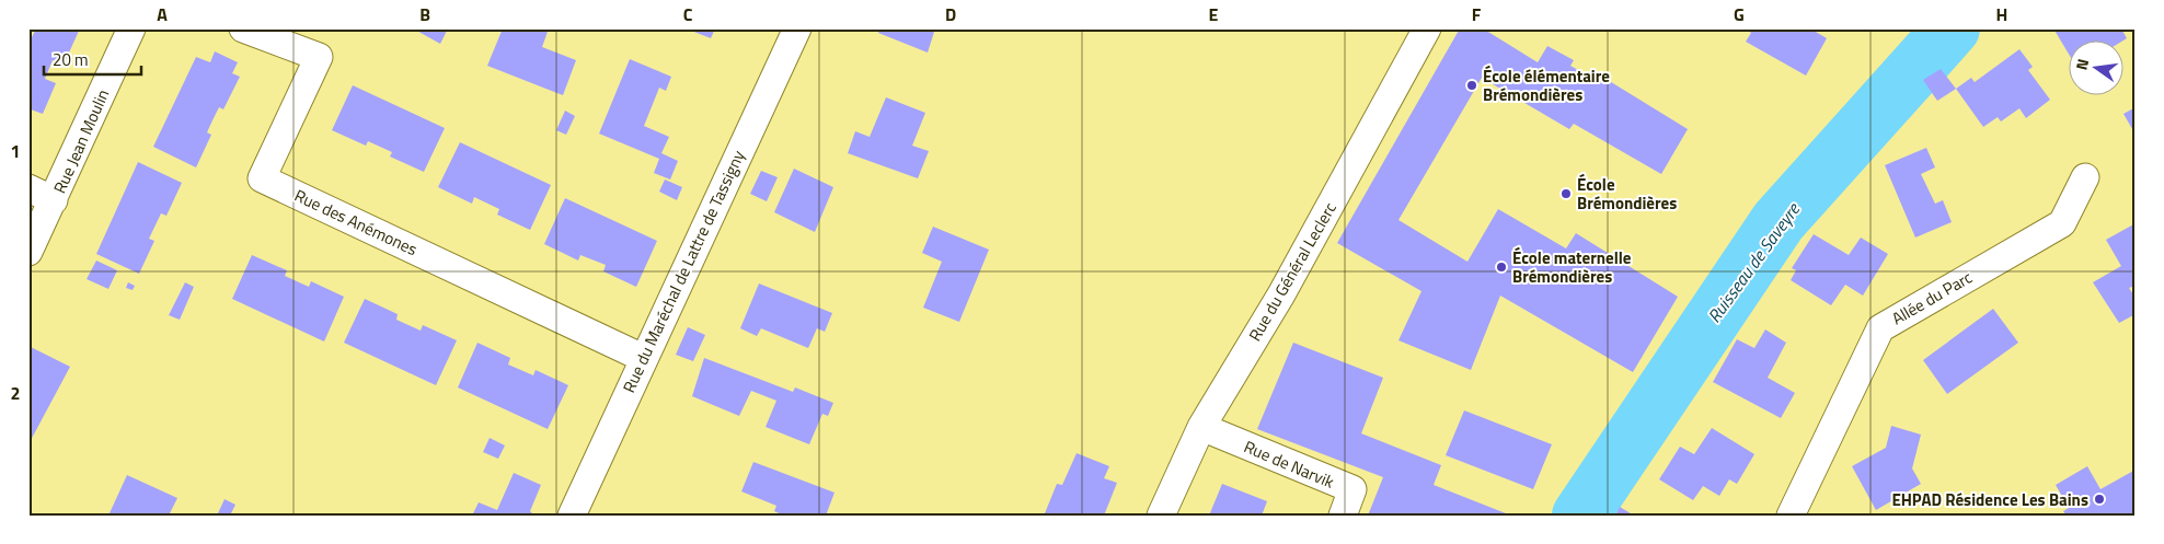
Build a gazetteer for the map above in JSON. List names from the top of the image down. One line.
{"streets":{"street":["Rue Jean Moulin","Rue des Anémones","Rue du Maréchal de Lattre de Tassigny","Rue du Général Leclerc","Allée du Parc","Rue de Narvik"]},"crossings":[["Rue des Anémones","Rue du Maréchal de Lattre de Tassigny"],["Rue du Général Leclerc","Rue de Narvik"]],"water":["Ruisseau de Saveyre"],"places":["École élémentaire Brémondières","École Brémondières","École maternelle Brémondières","EHPAD Résidence Les Bains"],"scale_bar":"20 m","north":"left","grid":{"columns":["A","B","C","D","E","F","G","H"],"rows":["1","2"]}}
